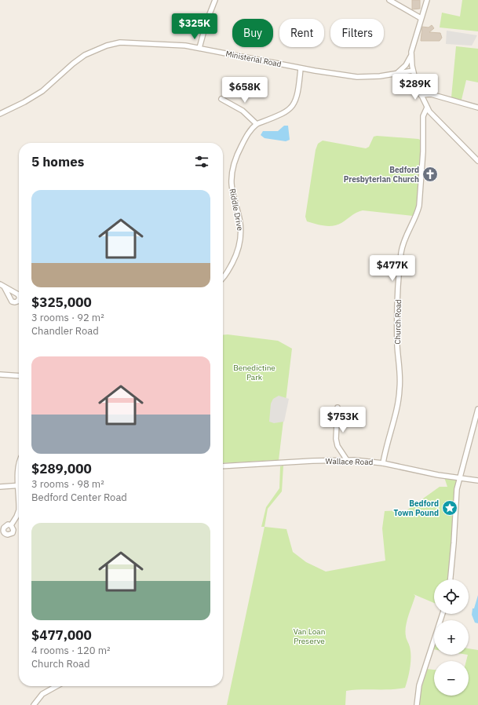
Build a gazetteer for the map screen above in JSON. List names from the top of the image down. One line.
{"streets":{"street":["Ministerial Road","Riddle Drive","Church Road","Wallace Road"]},"crossings":[["Ministerial Road","Riddle Drive"],["Church Road","Wallace Road"]],"parks":["Benedictine Park","Van Loan Preserve"],"places":{"church":["Bedford Presbyterian Church"],"place":["Bedford Town Pound"]},"page":{"price":["$325K","$289K","$658K","$477K","$753K"],"chip":["Buy","Rent","Filters"],"heading":"5 homes","list":[{"name":"$325,000","note":"3 rooms · 92 m² · Chandler Road"},{"name":"$289,000","note":"3 rooms · 98 m² · Bedford Center Road"},{"name":"$477,000","note":"4 rooms · 120 m² · Church Road"}],"map_buttons":["+","−"]}}
